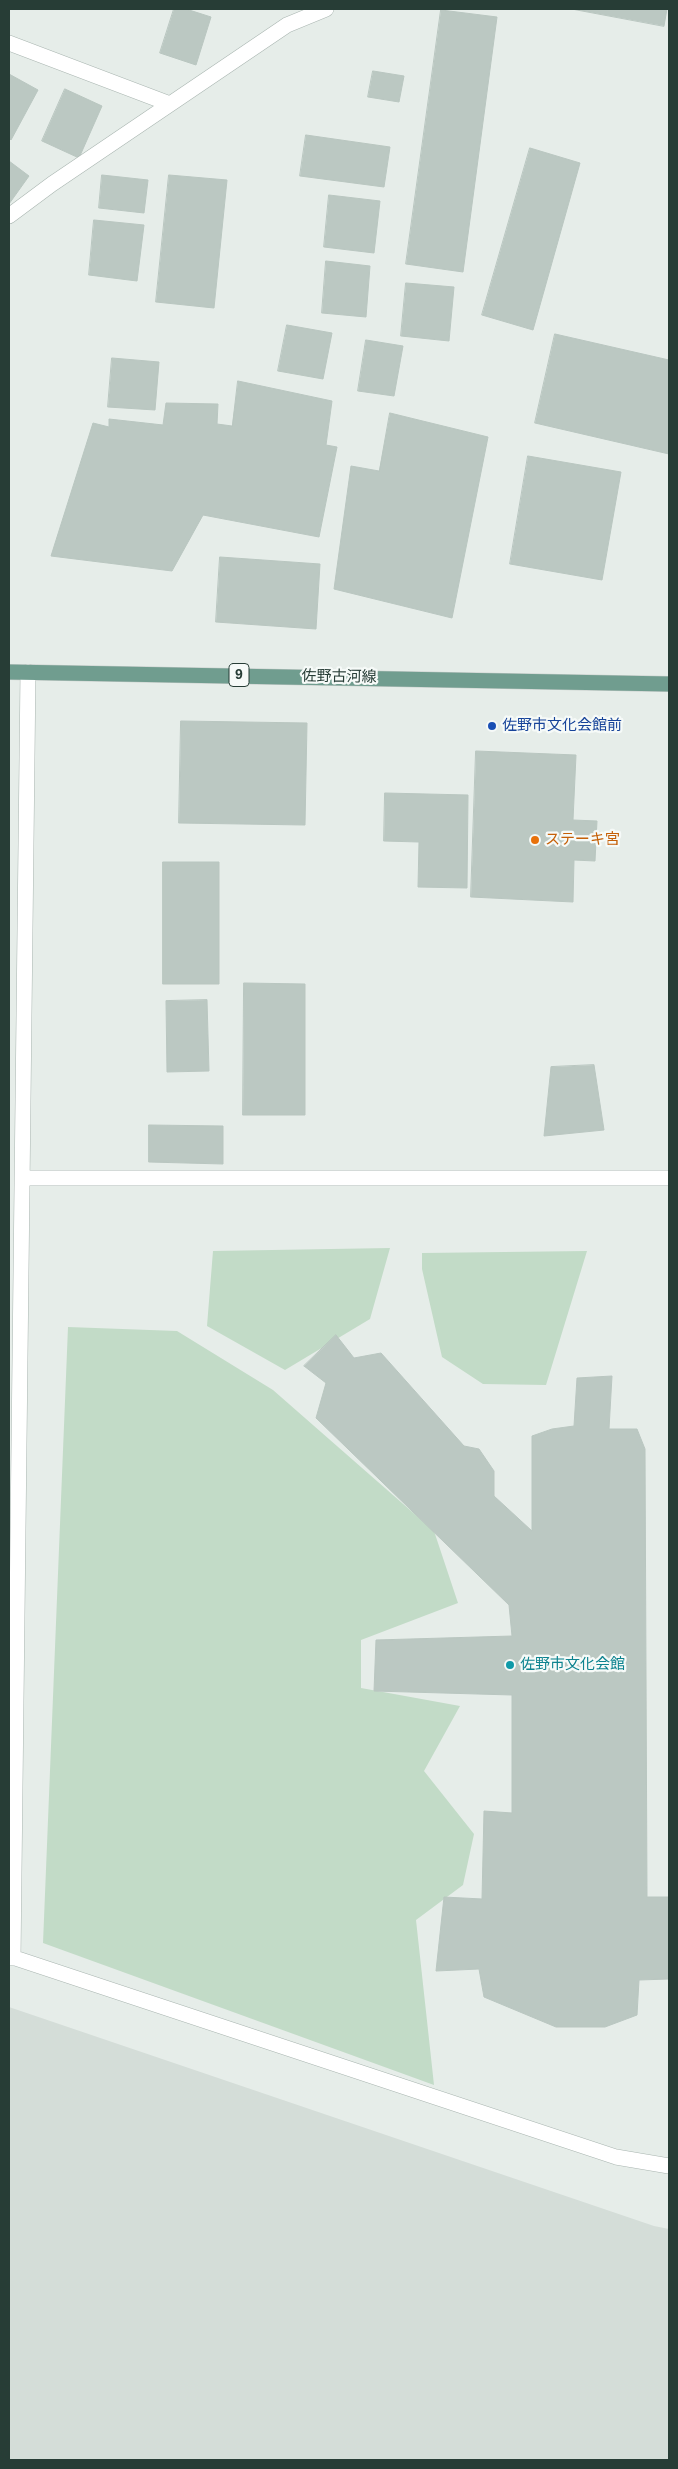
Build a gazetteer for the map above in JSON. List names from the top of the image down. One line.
{"streets":{"main road":["9","佐野古河線"]},"places":["佐野市文化会館前","ステーキ宮","佐野市文化会館"]}
